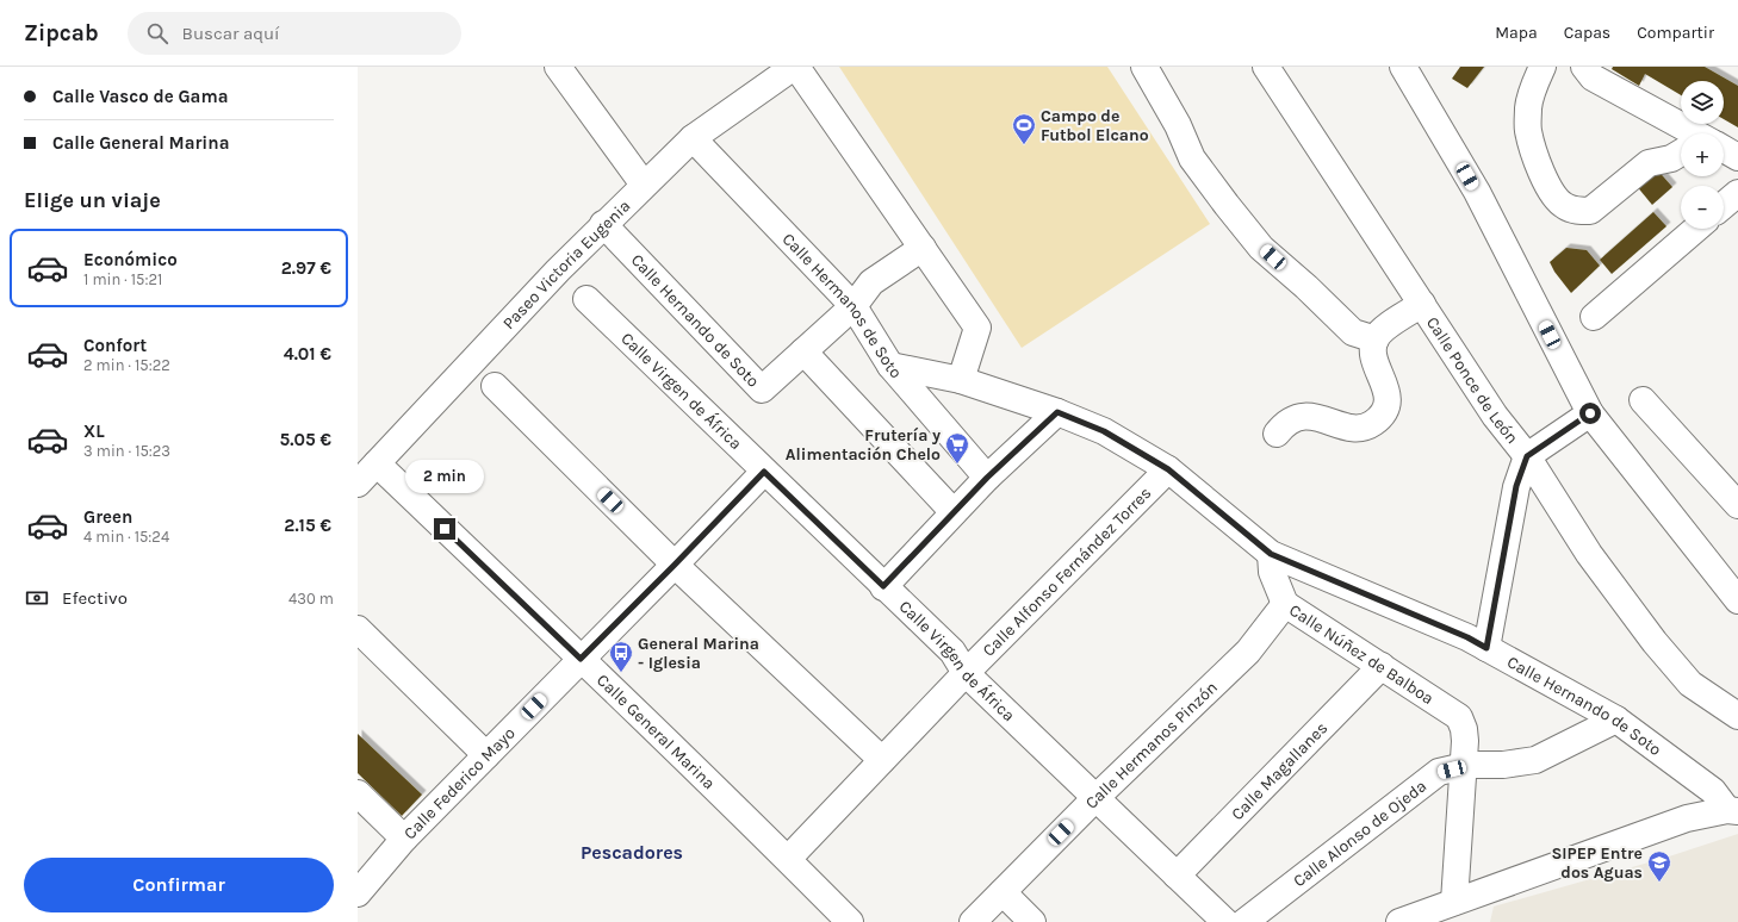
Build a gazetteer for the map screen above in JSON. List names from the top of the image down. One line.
{"streets":{"street":["Paseo Victoria Eugenia","Calle Hermanos de Soto","Calle Hernando de Soto","Calle Ponce de León","Calle Virgen de África","Calle Alfonso Fernández Torres","Calle Núñez de Balboa","Calle General Marina","Calle Hermanos Pinzón","Calle Magallanes","Calle Federico Mayo","Calle Alonso de Ojeda"]},"crossings":[["Paseo Victoria Eugenia","Calle Hermanos de Soto"],["Paseo Victoria Eugenia","Calle Hernando de Soto"],["Paseo Victoria Eugenia","Calle General Marina"],["Calle Hermanos de Soto","Calle Hernando de Soto"],["Calle Hernando de Soto","Calle Alfonso Fernández Torres"],["Calle Hernando de Soto","Calle Núñez de Balboa"],["Calle Hernando de Soto","Calle Alonso de Ojeda"],["Calle Virgen de África","Calle Alfonso Fernández Torres"],["Calle Virgen de África","Calle Hermanos Pinzón"],["Calle Virgen de África","Calle Magallanes"],["Calle Virgen de África","Calle Federico Mayo"],["Calle Alfonso Fernández Torres","Calle General Marina"],["Calle Núñez de Balboa","Calle Hermanos Pinzón"],["Calle Núñez de Balboa","Calle Magallanes"],["Calle Núñez de Balboa","Calle Alonso de Ojeda"],["Calle General Marina","Calle Federico Mayo"]],"districts":["Pescadores"],"places":{"sports":["Campo de Futbol Elcano"],"supermarket":["Frutería y Alimentación Chelo"],"bus stop":["General Marina - Iglesia"],"school or university":["SIPEP Entre dos Aguas"]},"page":{"header":"Zipcab","search":"Buscar aquí","nav":["Mapa","Capas","Compartir"],"banner":["Calle Vasco de Gama","Calle General Marina"],"map_buttons":["+","−"],"heading":"Elige un viaje","list":[{"name":"Económico","note":"1 min · 15:21","value":"2.97 €"},{"name":"Confort","note":"2 min · 15:22","value":"4.01 €"},{"name":"XL","note":"3 min · 15:23","value":"5.05 €"},{"name":"Green","note":"4 min · 15:24","value":"2.15 €"}],"bubble":"2 min","pay":["Efectivo","430 m"],"buttons":"Confirmar"}}
